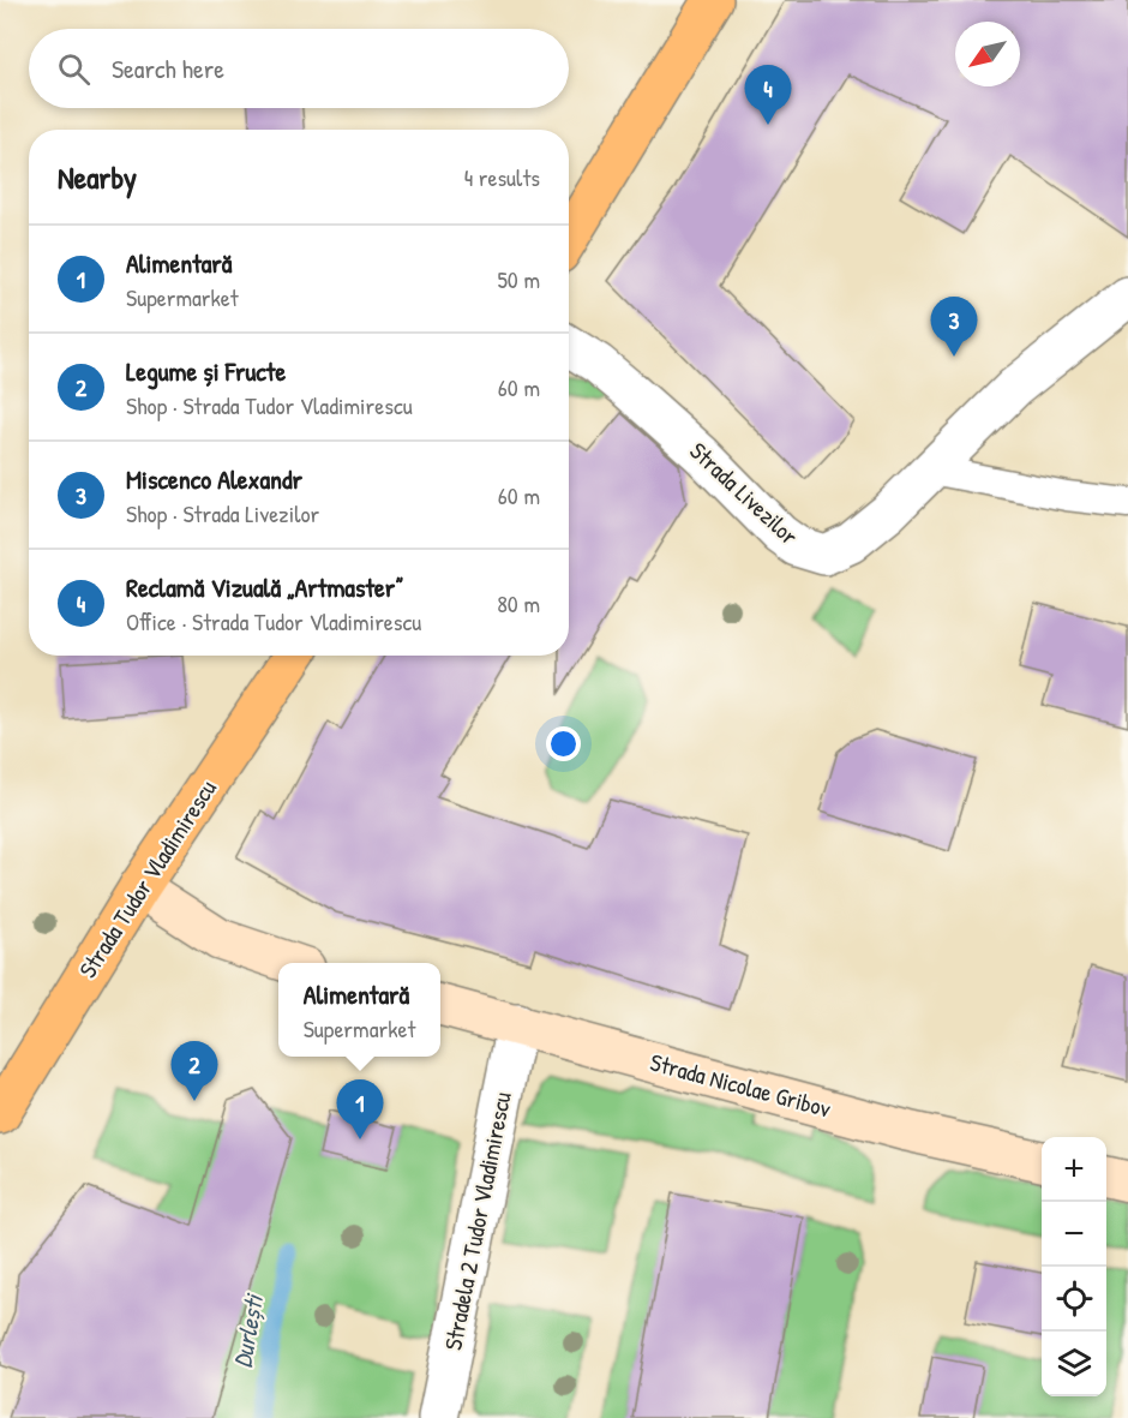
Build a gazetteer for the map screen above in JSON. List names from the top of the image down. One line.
{"streets":{"main road":["Strada Tudor Vladimirescu"],"street":["Strada Livezilor","Strada Nicolae Gribov","Stradela 2 Tudor Vladimirescu"]},"crossings":[["Strada Nicolae Gribov","Stradela 2 Tudor Vladimirescu"]],"water":["Durlești"],"north":"bottom left","page":{"search":"Search here","pins":["4","3","2","1"],"heading":["Nearby","4 results"],"list":[{"mark":"1","name":"Alimentară","note":"Supermarket","value":"50 m"},{"mark":"2","name":"Legume și Fructe","note":"Shop · Strada Tudor Vladimirescu","value":"60 m"},{"mark":"3","name":"Miscenco Alexandr","note":"Shop · Strada Livezilor","value":"60 m"},{"mark":"4","name":"Reclamă Vizuală „Artmaster”","note":"Office · Strada Tudor Vladimirescu","value":"80 m"}],"popup":["Alimentară","Supermarket"],"map_buttons":["+","−"]}}
